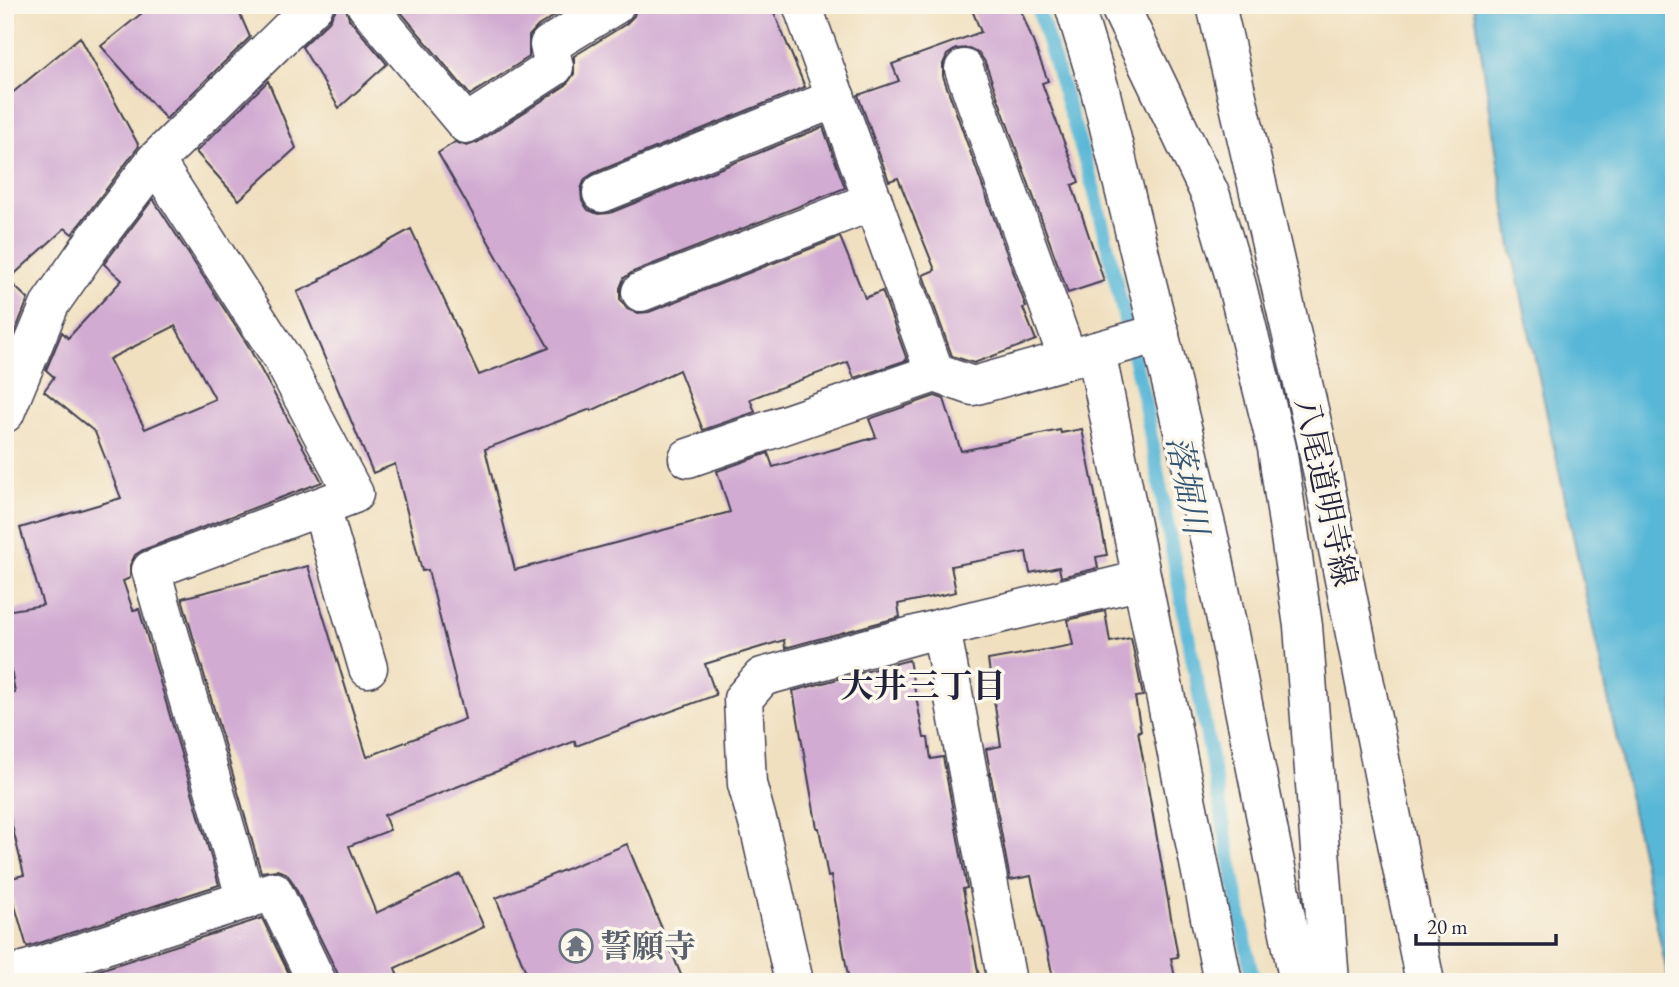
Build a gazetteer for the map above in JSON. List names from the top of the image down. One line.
{"streets":{"street":["八尾道明寺線"]},"districts":["大井三丁目"],"water":["落堀川"],"places":{"temple":["誓願寺"]},"scale_bar":"20 m"}
